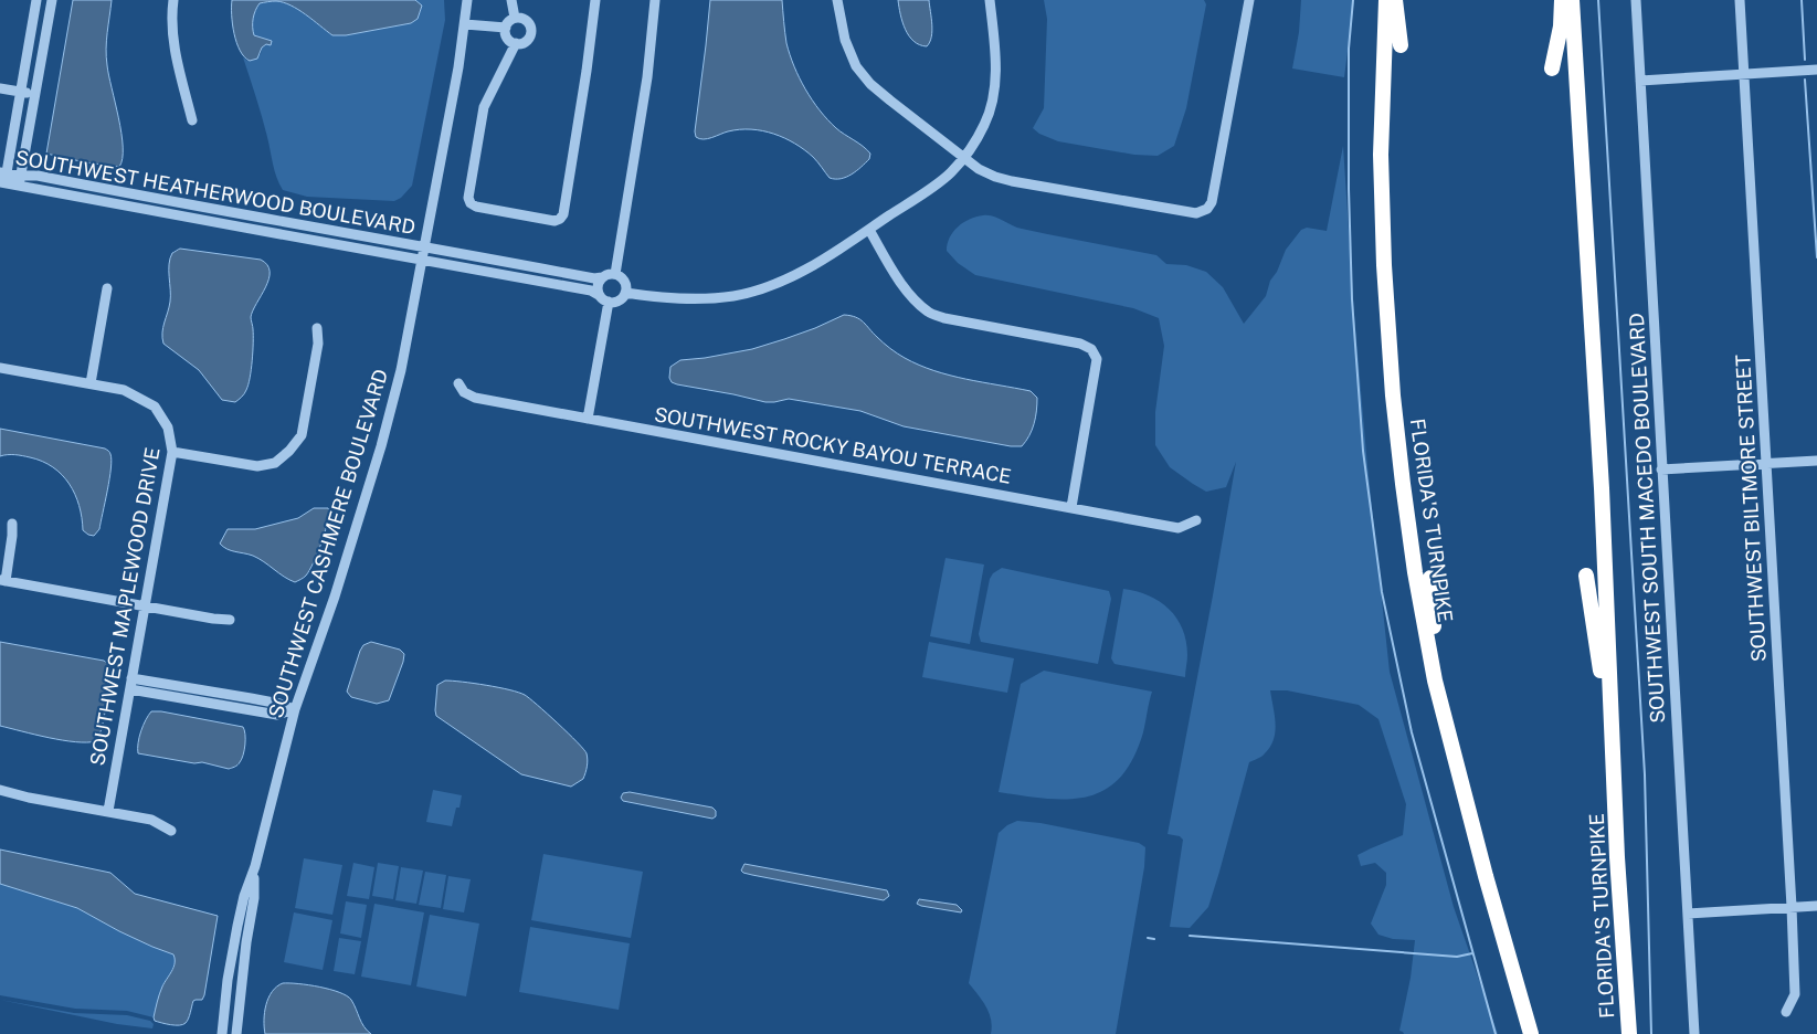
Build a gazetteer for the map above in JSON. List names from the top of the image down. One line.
{"streets":{"highway":["FLORIDA'S TURNPIKE"],"street":["SOUTHWEST HEATHERWOOD BOULEVARD","SOUTHWEST ROCKY BAYOU TERRACE","SOUTHWEST BILTMORE STREET","SOUTHWEST SOUTH MACEDO BOULEVARD","SOUTHWEST CASHMERE BOULEVARD","SOUTHWEST MAPLEWOOD DRIVE"]},"crossings":[["SOUTHWEST HEATHERWOOD BOULEVARD","SOUTHWEST CASHMERE BOULEVARD"]]}
